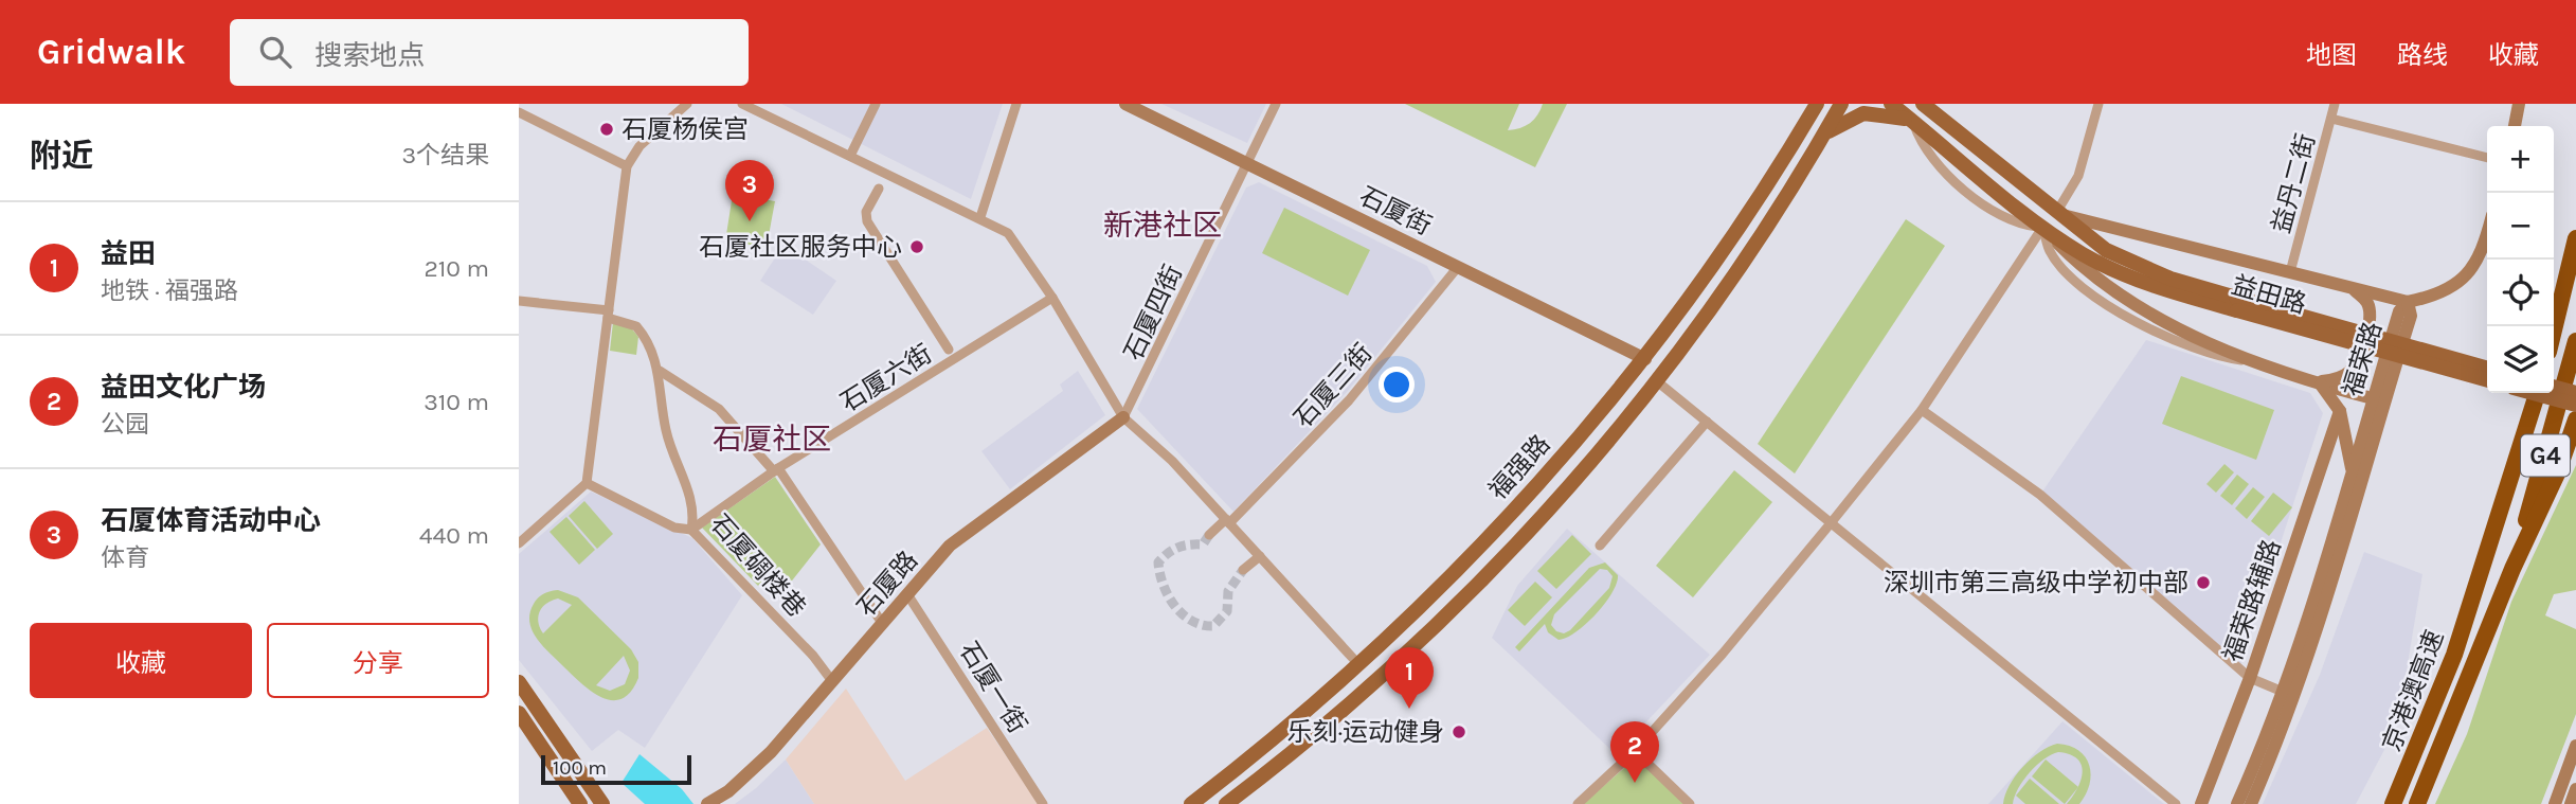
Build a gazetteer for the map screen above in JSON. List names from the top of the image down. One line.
{"streets":{"highway":["G4","京港澳高速"],"main road":["石厦街","益田路","福荣路","福强路","石厦路","福荣路辅路"],"street":["益丹二街","石厦四街","石厦六街","石厦三街","石厦碉楼巷","石厦一街"]},"crossings":[["益丹二街","益田路"],["石厦街","石厦四街"],["石厦街","石厦三街"],["石厦街","福强路"],["益田路","福荣路"],["石厦四街","石厦路"],["石厦六街","石厦碉楼巷"],["G4","京港澳高速"],["石厦碉楼巷","石厦路"],["石厦路","石厦一街"]],"districts":["新港社区","石厦社区"],"places":["石厦杨侯宫","石厦社区服务中心","深圳市第三高级中学初中部","乐刻·运动健身"],"scale_bar":"100 m","page":{"header":"Gridwalk","search":"搜索地点","nav":["地图","路线","收藏"],"heading":["附近","3个结果"],"map_buttons":["+","−"],"pins":["3","1","2"],"list":[{"mark":"1","name":"益田","note":"地铁 · 福强路","value":"210 m"},{"mark":"2","name":"益田文化广场","note":"公园","value":"310 m"},{"mark":"3","name":"石厦体育活动中心","note":"体育","value":"440 m"}],"buttons":["收藏","分享"],"scale":"100 m"}}
